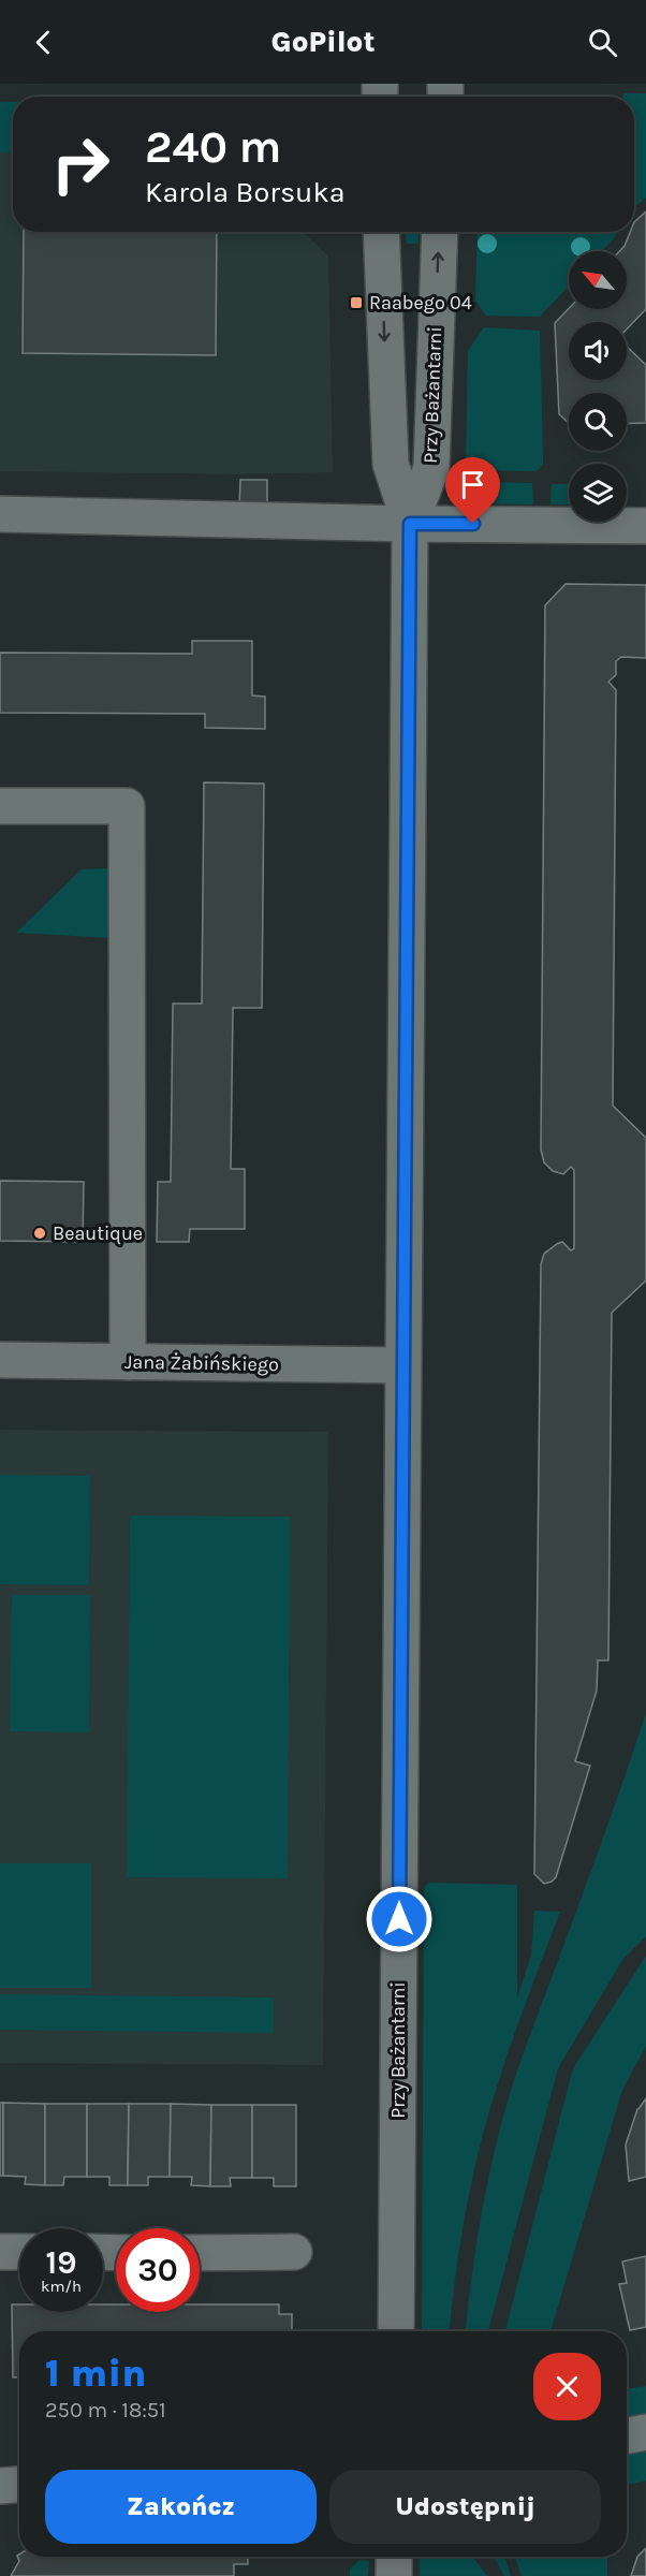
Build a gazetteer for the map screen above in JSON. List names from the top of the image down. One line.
{"streets":{"street":["Przy Bażantarni","Jana Żabińskiego"]},"crossings":[["Przy Bażantarni","Jana Żabińskiego"]],"places":{"transit":["Raabego 04"],"other":["Beautique"]},"north":"top left","page":{"header":"GoPilot","turn":["240 m","Karola Borsuka"],"speed":"19 km/h","limit":"30","heading":["1 min","250 m · 18:51"],"buttons":["Zakończ","Udostępnij"]}}
